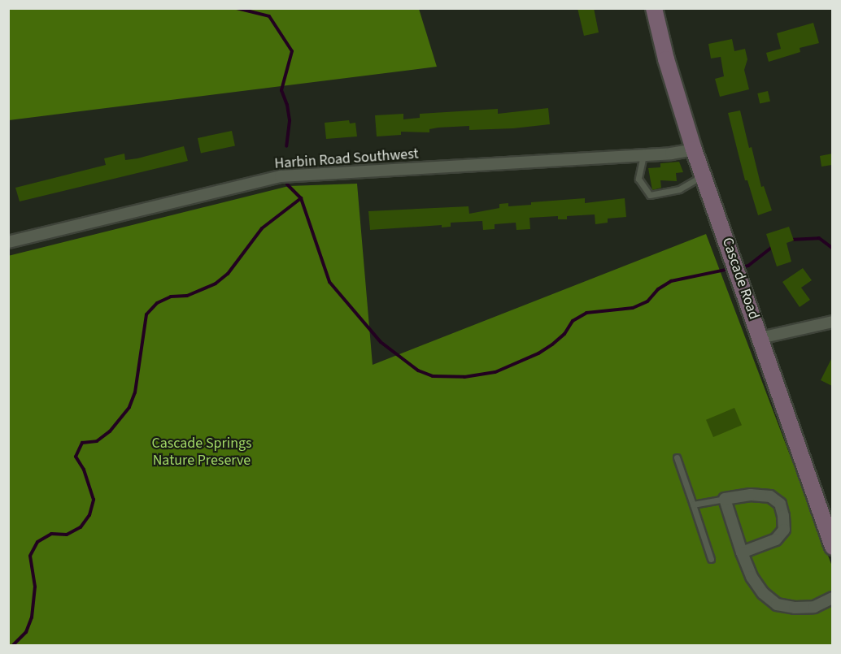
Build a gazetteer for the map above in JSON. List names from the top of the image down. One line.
{"streets":{"main road":["Cascade Road"],"street":["Harbin Road Southwest"]},"crossings":[["Harbin Road Southwest","Cascade Road"]],"parks":["Cascade Springs Nature Preserve"]}
